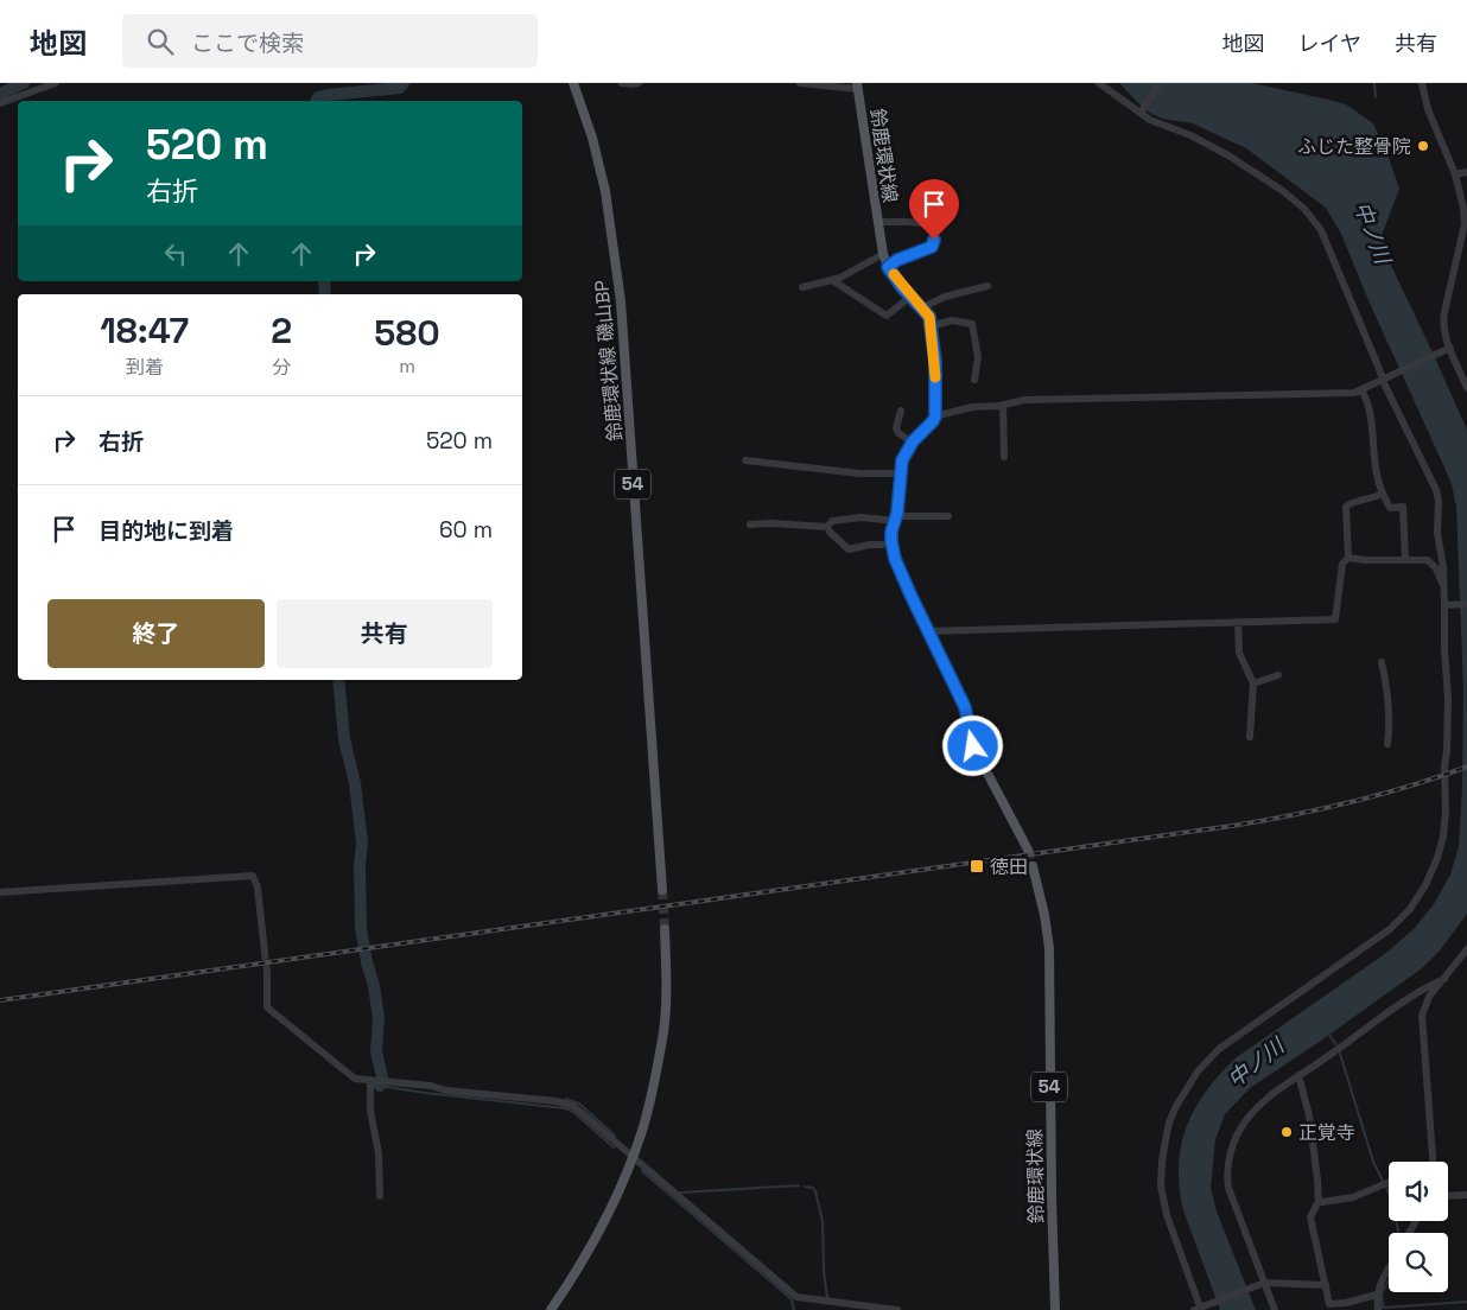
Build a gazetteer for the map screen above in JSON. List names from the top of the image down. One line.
{"streets":{"main road":["鈴鹿環状線","鈴鹿環状線 磯山BP","54"]},"water":["中ノ川"],"places":{"other":["ふじた整骨院","正覚寺"],"transit":["徳田"]},"page":{"header":"地図","search":"ここで検索","nav":["地図","レイヤ","共有"],"turn":["520 m","右折"],"eta":["18:47","到着","2","分","580","m"],"list":[{"name":"右折","value":"520 m"},{"name":"目的地に到着","value":"60 m"}],"buttons":["終了","共有"]}}
